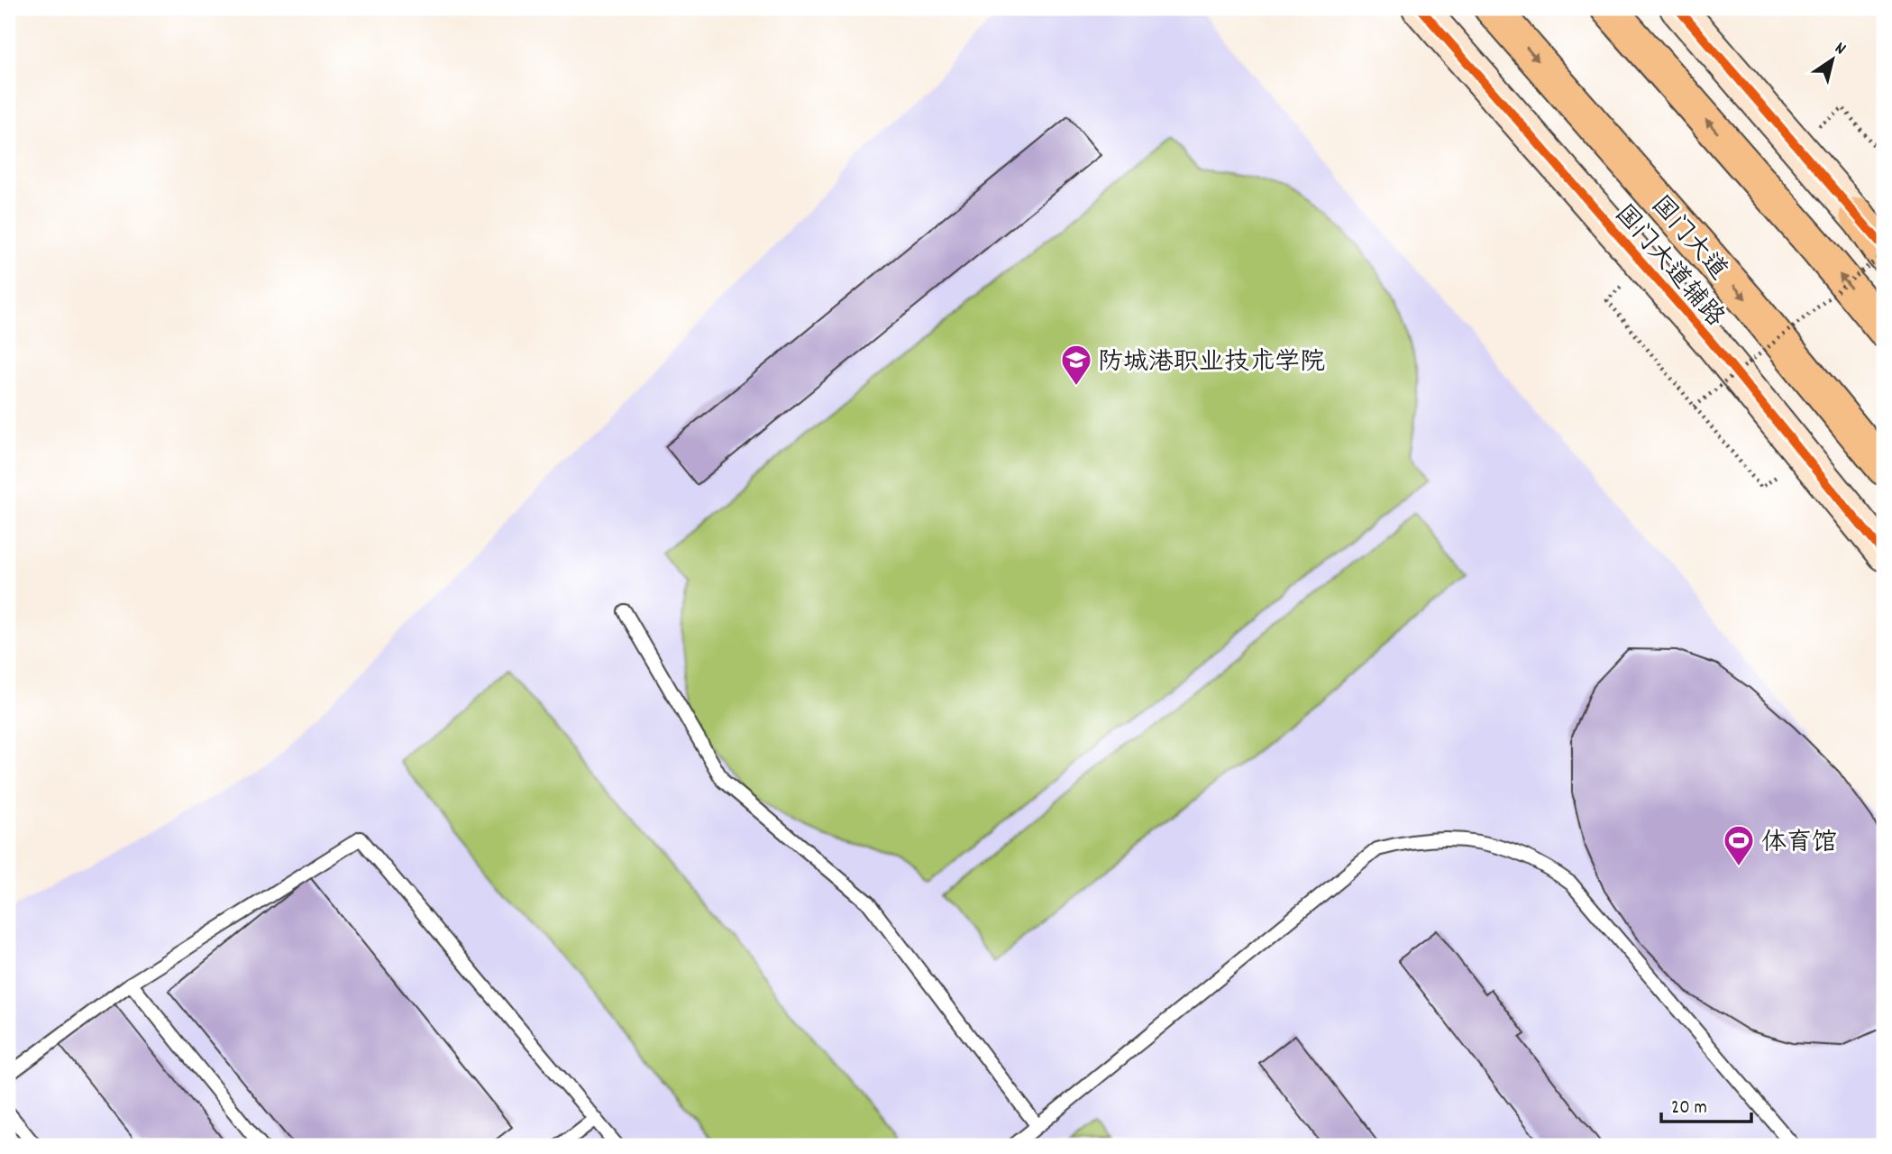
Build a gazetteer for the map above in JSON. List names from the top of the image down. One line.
{"streets":{"highway":["国门大道"],"street":["国门大道辅路"]},"places":{"school or university":["防城港职业技术学院"],"sports":["体育馆"]},"scale_bar":"20 m","north":"top right"}
